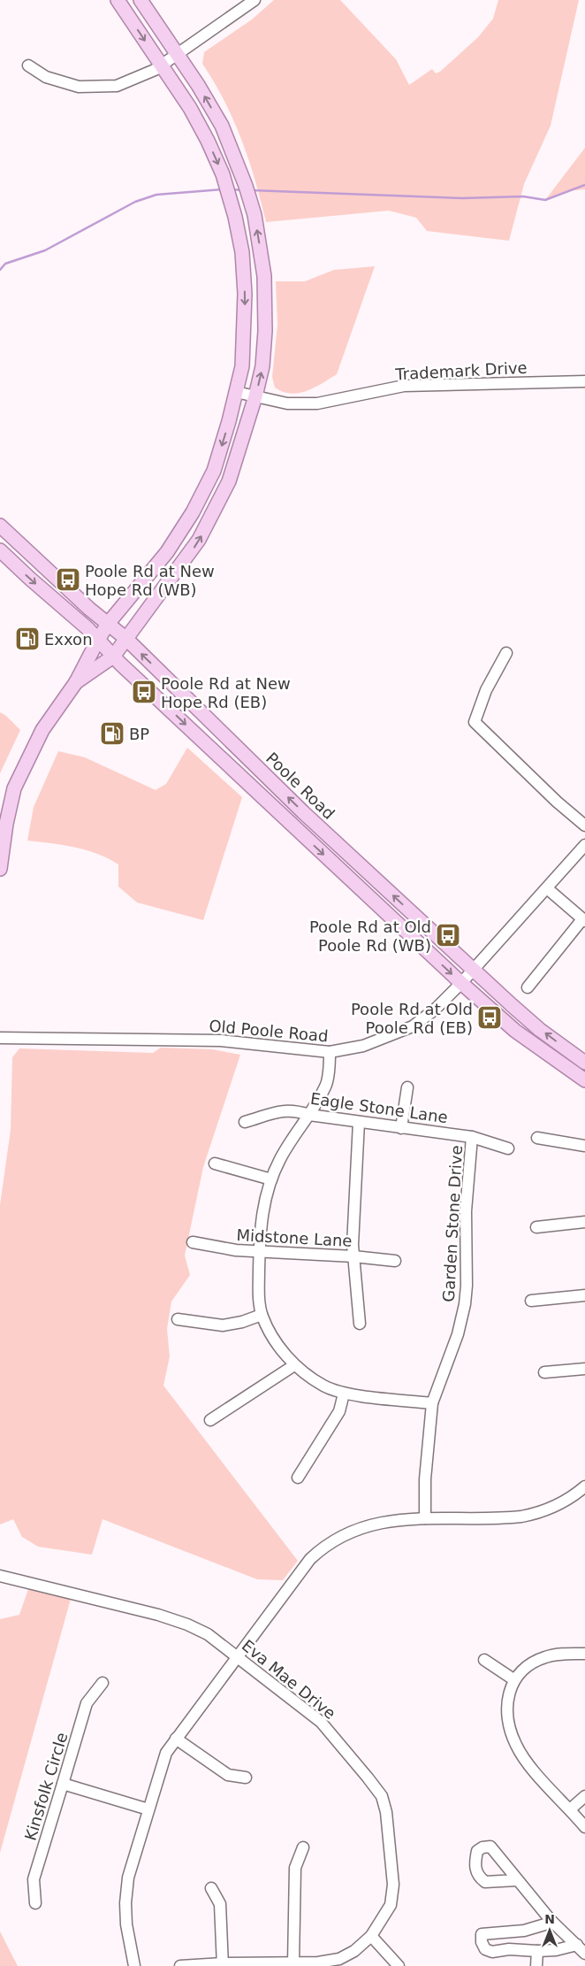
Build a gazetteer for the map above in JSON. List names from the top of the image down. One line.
{"streets":{"main road":["Poole Road"],"street":["Trademark Drive","Old Poole Road","Eagle Stone Lane","Garden Stone Drive","Midstone Lane","Eva Mae Drive","Kinsfolk Circle"]},"crossings":[["Poole Road","Old Poole Road"],["Eagle Stone Lane","Garden Stone Drive"]],"places":{"bus stop":["Poole Rd at New Hope Rd (WB)","Poole Rd at New Hope Rd (EB)","Poole Rd at Old Poole Rd (WB)","Poole Rd at Old Poole Rd (EB)"],"fuel station":["Exxon","BP"]},"north":"top"}
